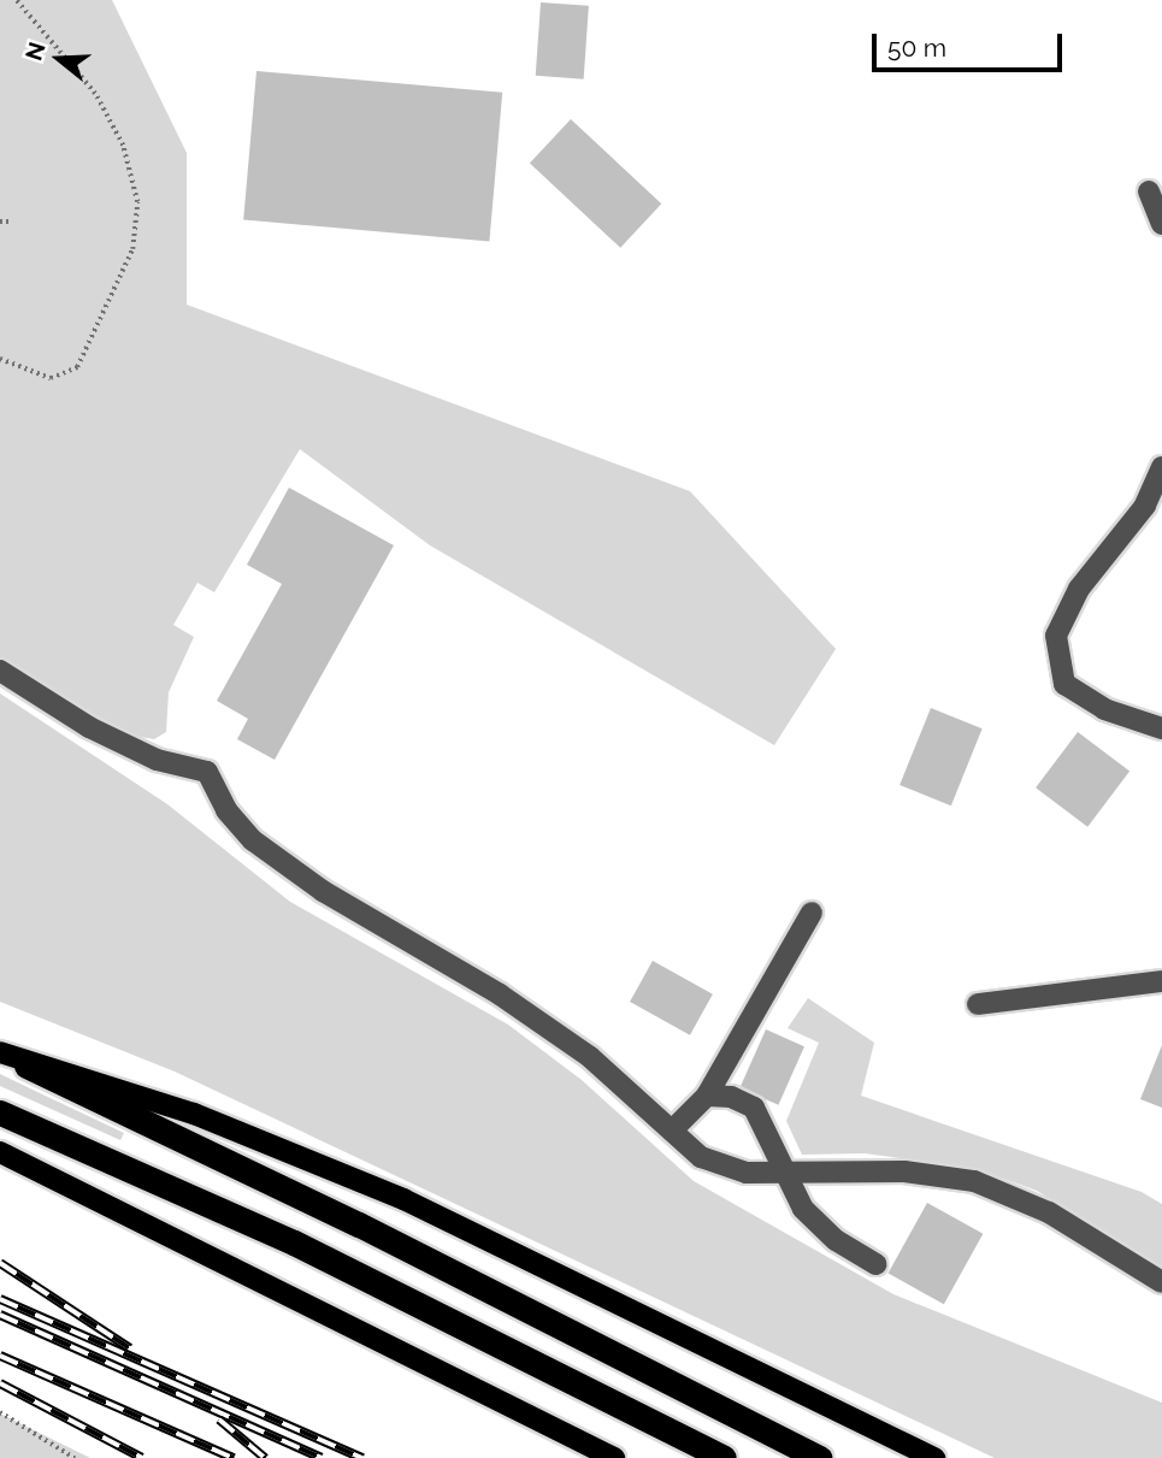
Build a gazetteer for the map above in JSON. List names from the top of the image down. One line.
{"scale_bar":"50 m","north":"left"}
